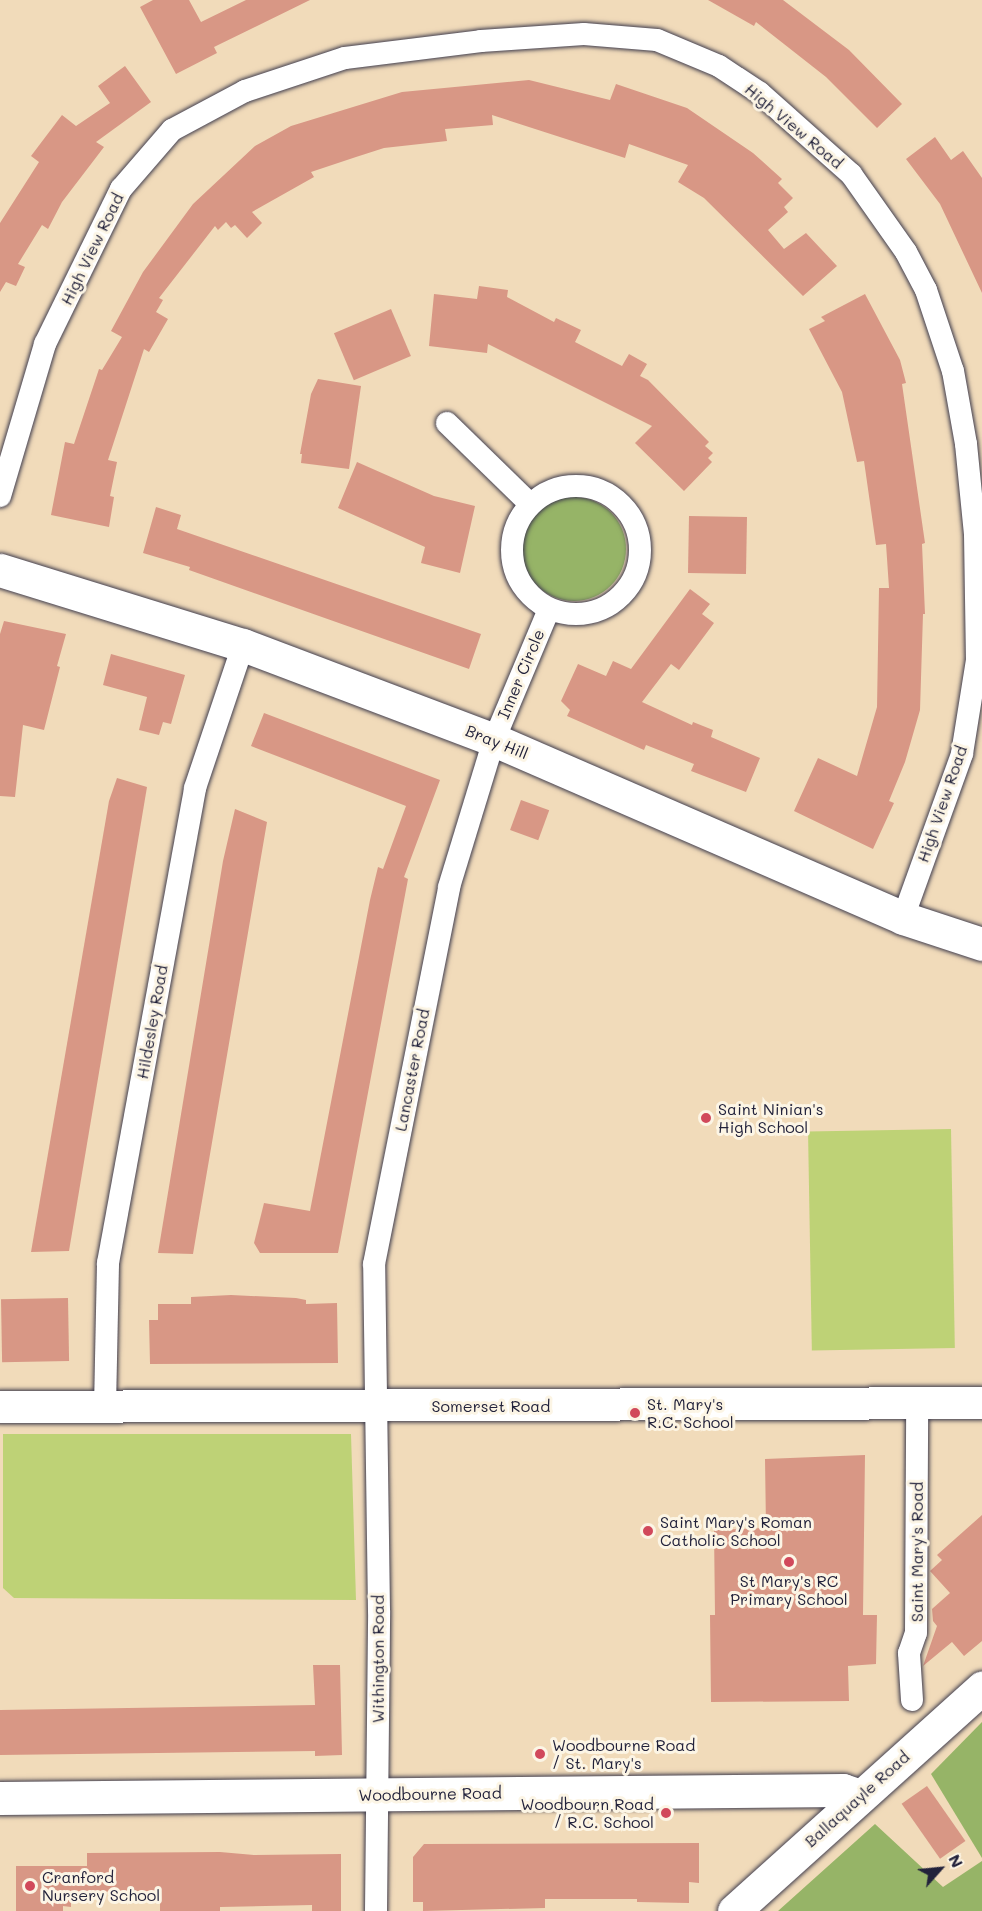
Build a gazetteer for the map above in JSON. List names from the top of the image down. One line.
{"streets":{"main road":["Bray Hill","Somerset Road","Woodbourne Road","Ballaquayle Road"],"street":["High View Road","Inner Circle","Hildesley Road","Lancaster Road","Saint Mary's Road","Withington Road"]},"crossings":[["High View Road","Bray Hill"],["Inner Circle","Bray Hill"],["Inner Circle","Lancaster Road"],["Bray Hill","Hildesley Road"],["Bray Hill","Lancaster Road"],["Hildesley Road","Somerset Road"],["Lancaster Road","Somerset Road"],["Lancaster Road","Withington Road"],["Somerset Road","Saint Mary's Road"],["Somerset Road","Withington Road"],["Withington Road","Woodbourne Road"],["Woodbourne Road","Ballaquayle Road"]],"places":["Saint Ninian's High School","St. Mary's R.C. School","Saint Mary's Roman Catholic School","St Mary's RC Primary School","Woodbourne Road / St. Mary's","Woodbourn Road / R.C. School","Cranford Nursery School"],"north":"top right"}
